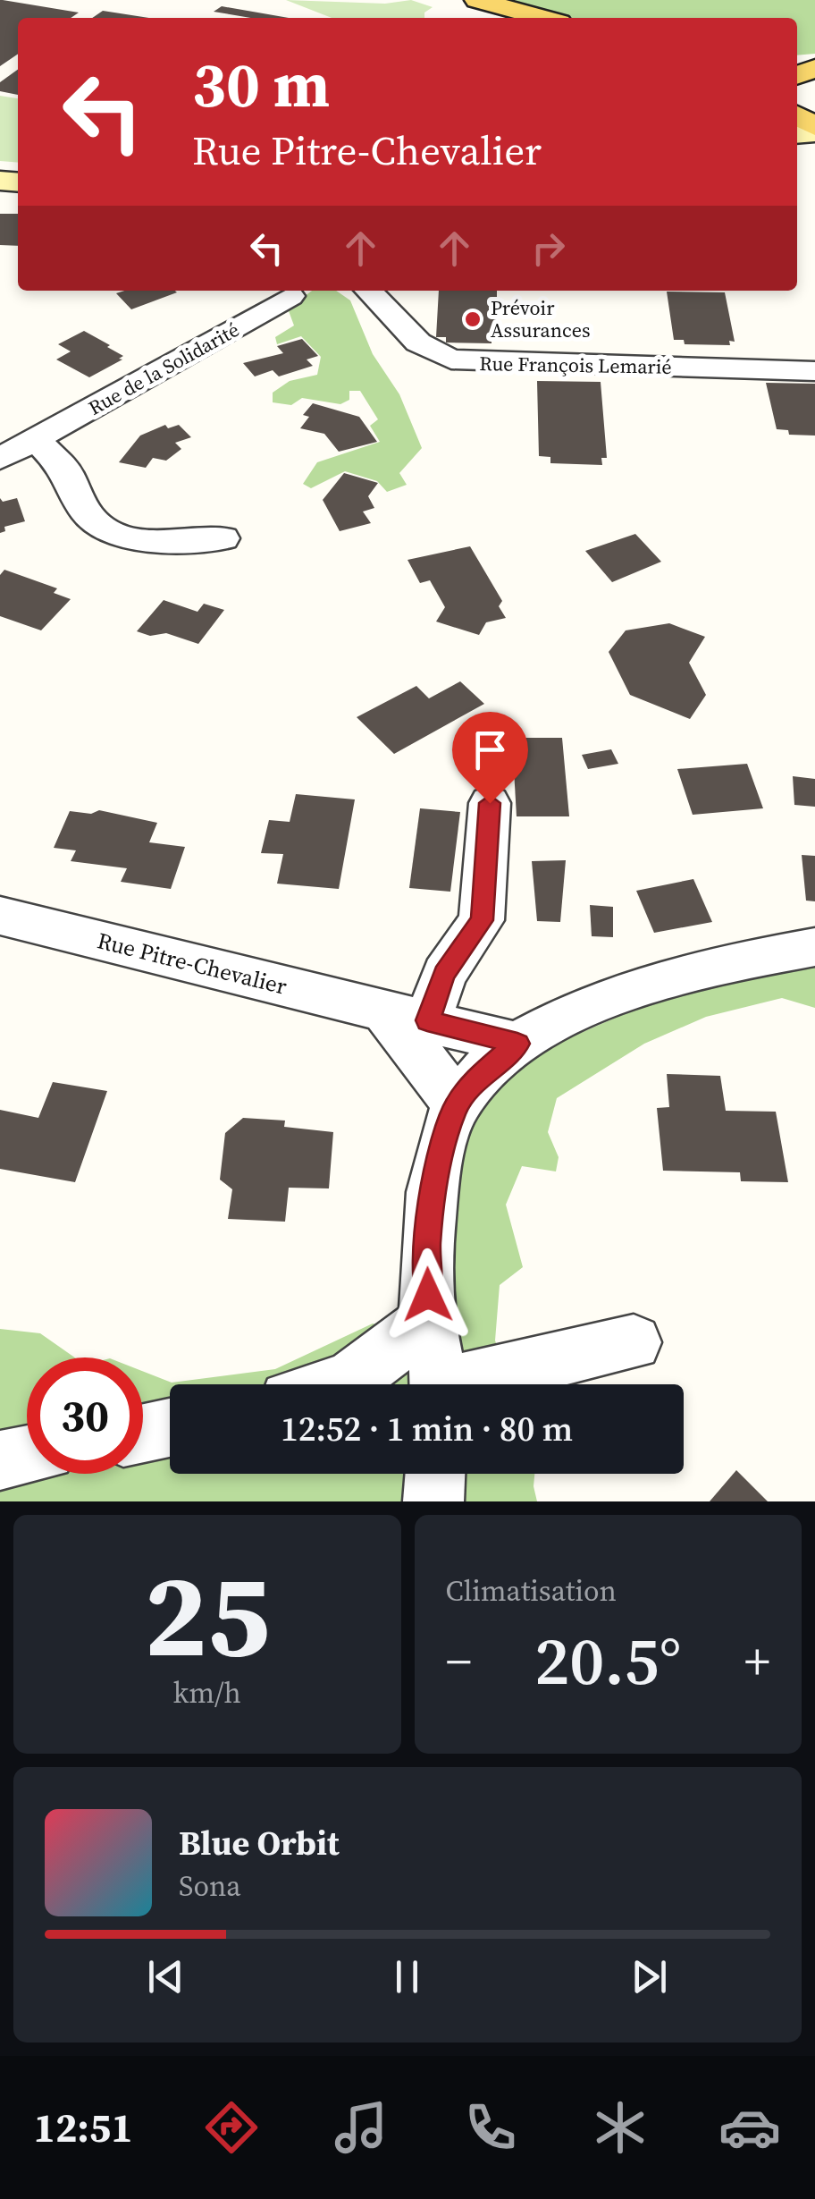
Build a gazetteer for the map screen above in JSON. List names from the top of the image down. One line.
{"streets":{"street":["Rue François Lemarié","Rue de la Solidarité","Rue Pitre-Chevalier"]},"places":["Prévoir Assurances"],"page":{"turn":["30 m","Rue Pitre-Chevalier"],"limit":"30","trip":"12:52 · 1 min · 80 m","tile":[["25","km/h"],"Climatisation"],"heat":["−","20.5°","+"],"song":["Blue Orbit","Sona"],"tabs":"12:51"}}
